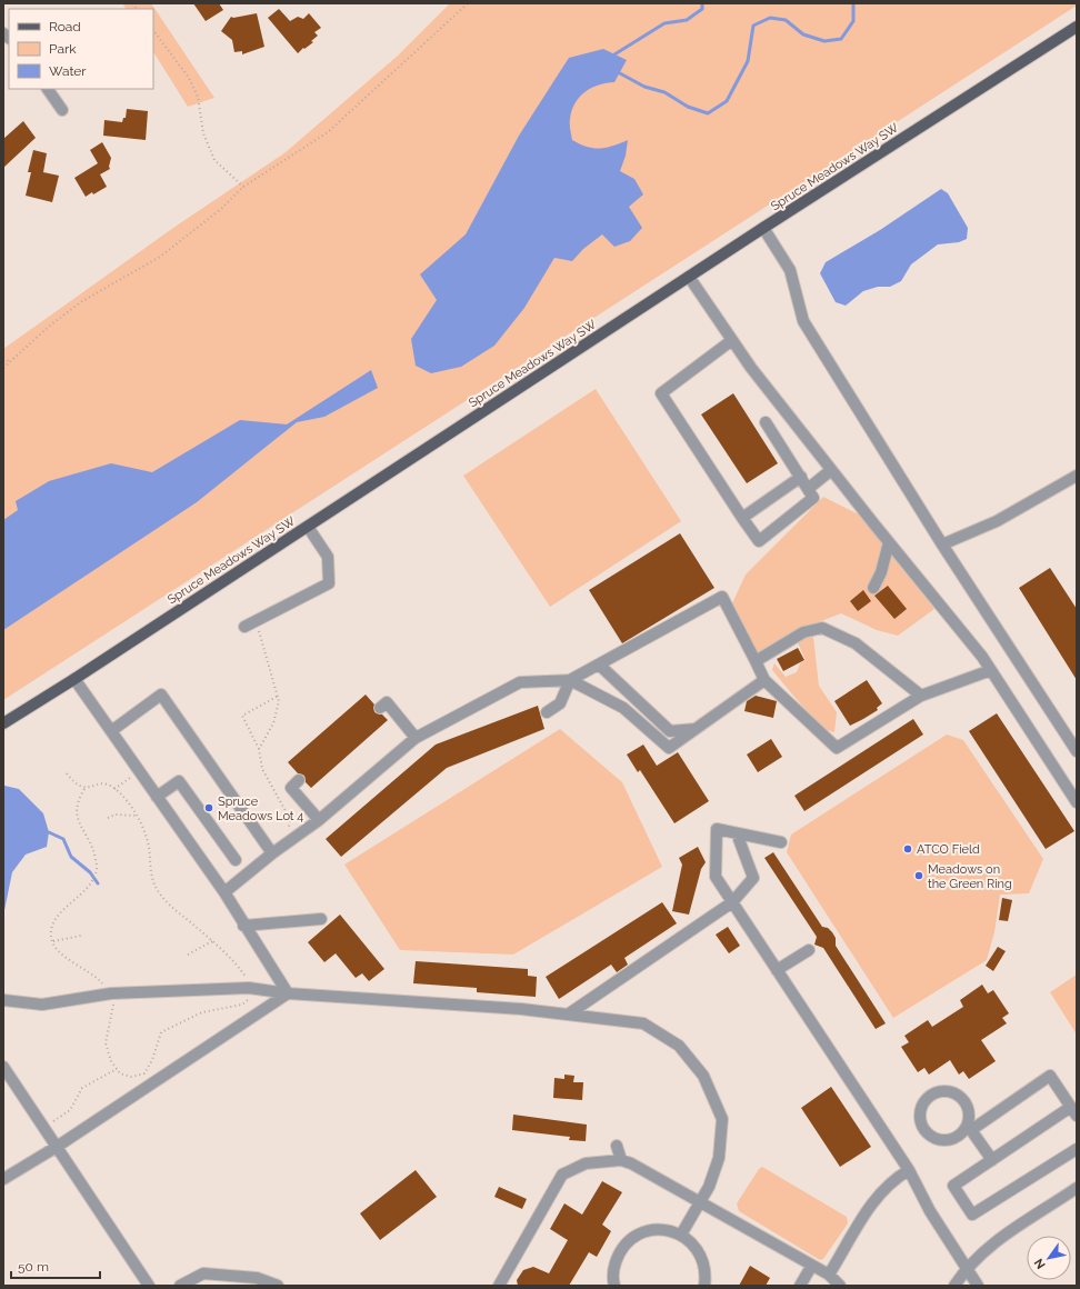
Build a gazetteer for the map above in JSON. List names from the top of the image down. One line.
{"streets":{"main road":["Spruce Meadows Way SW"]},"places":["Spruce Meadows Lot 4","ATCO Field","Meadows on the Green Ring"],"legend":["Road","Park","Water"],"scale_bar":"50 m","north":"bottom left"}
